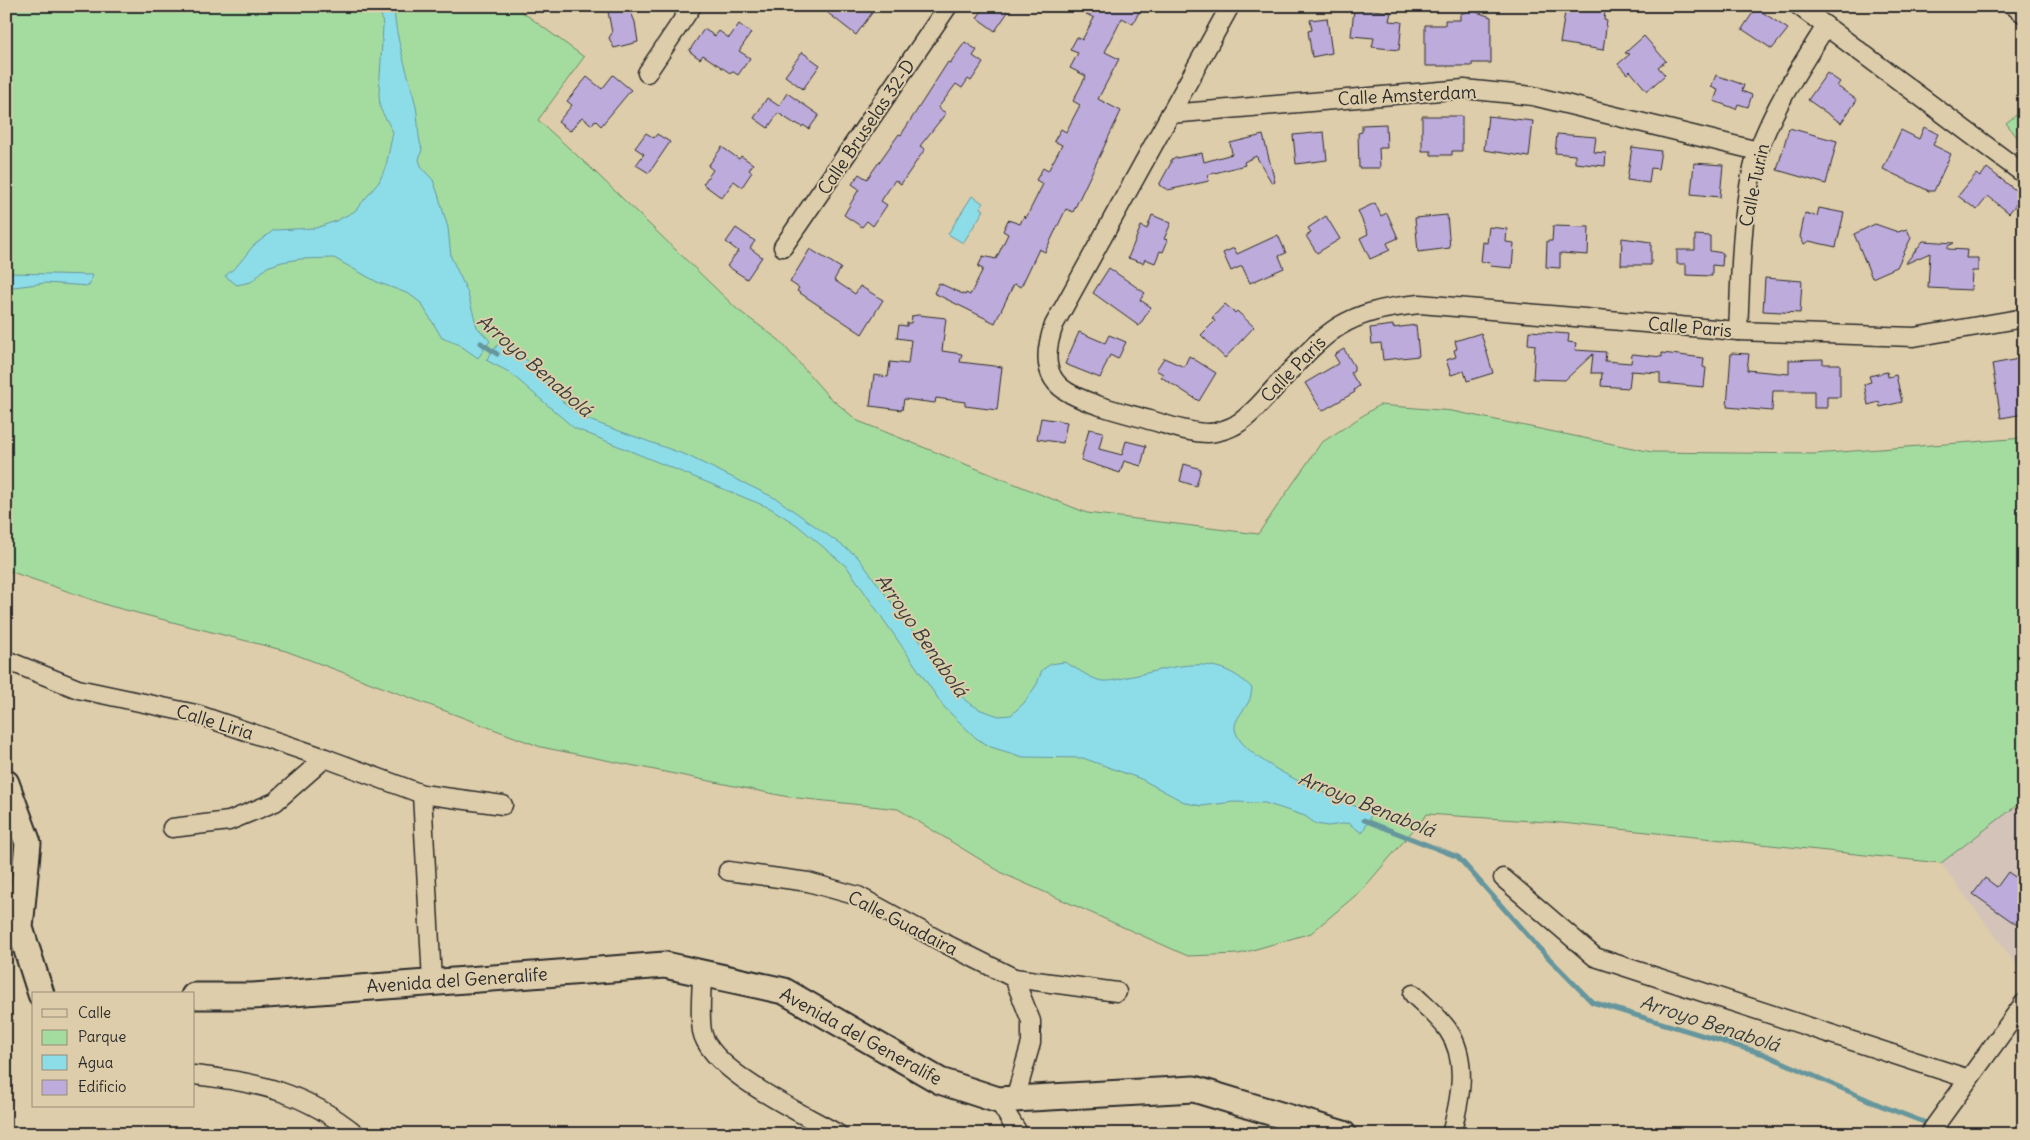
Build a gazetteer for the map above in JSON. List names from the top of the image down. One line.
{"streets":{"street":["Calle Amsterdam","Calle Bruselas 32-D","Calle Turin","Calle Paris","Calle Liria","Calle Guadaira","Avenida del Generalife"]},"crossings":[["Calle Amsterdam","Calle Turin"],["Calle Amsterdam","Calle Paris"],["Calle Turin","Calle Paris"]],"water":["Arroyo Benabolá"],"legend":["Calle","Parque","Agua","Edificio"]}
